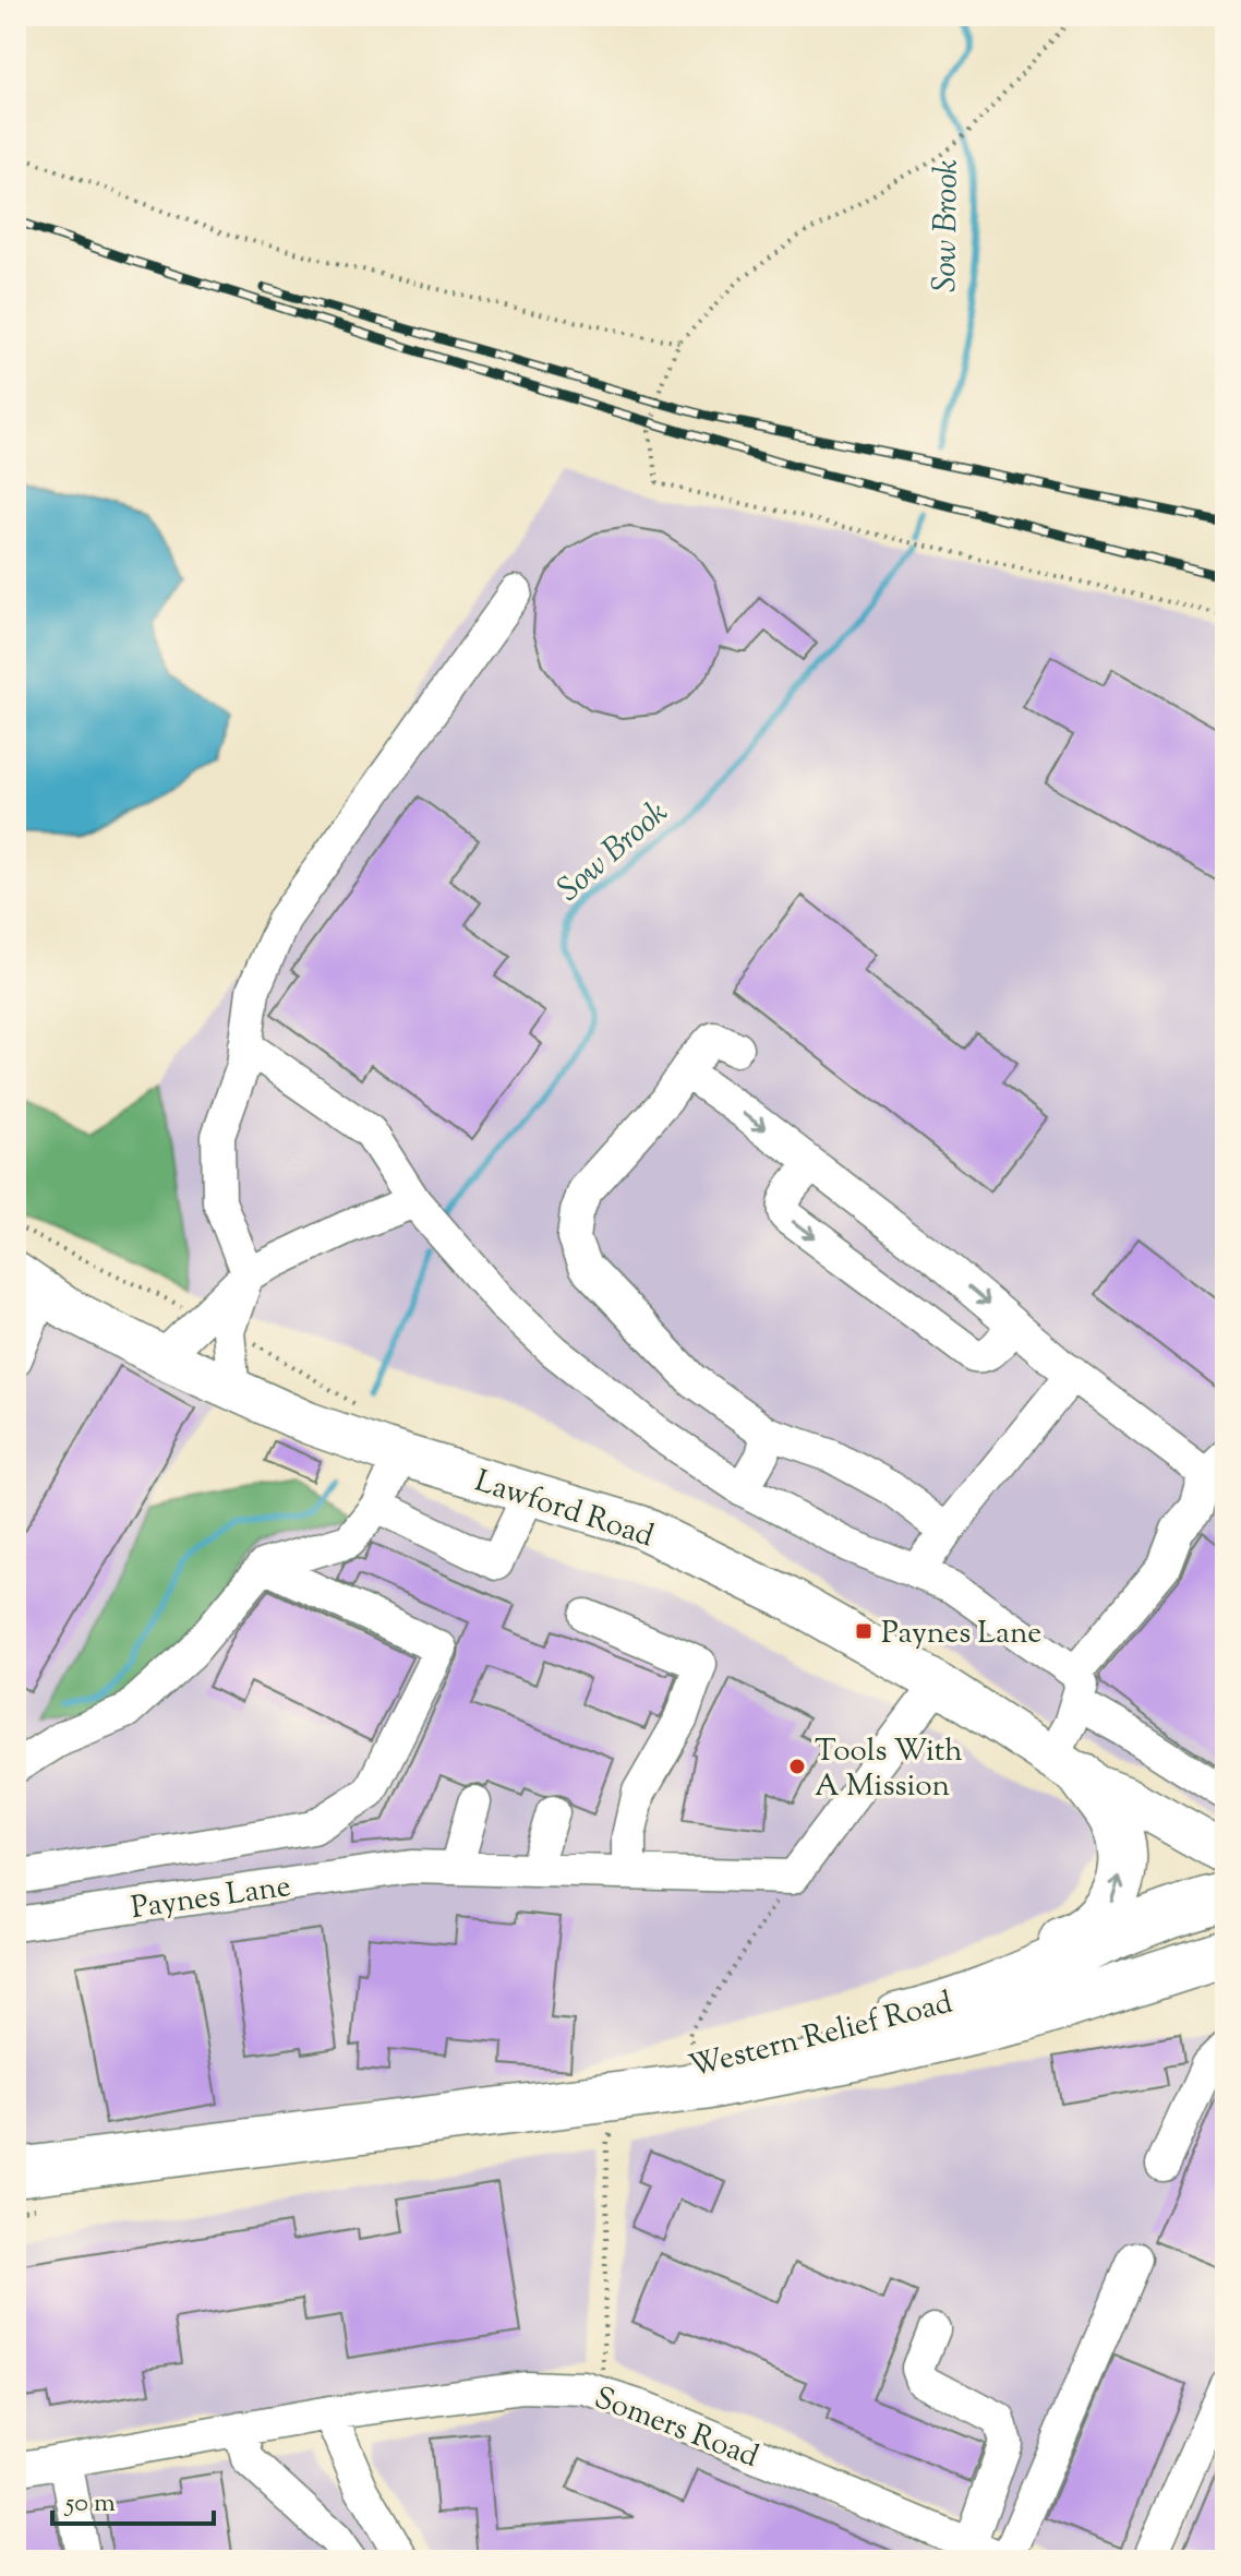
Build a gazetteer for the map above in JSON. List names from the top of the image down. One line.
{"streets":{"highway":["Western Relief Road"],"main road":["Lawford Road"],"street":["Paynes Lane","Somers Road"]},"water":["Sow Brook"],"places":{"transit":["Paynes Lane"],"other":["Tools With A Mission"]},"scale_bar":"50 m"}
